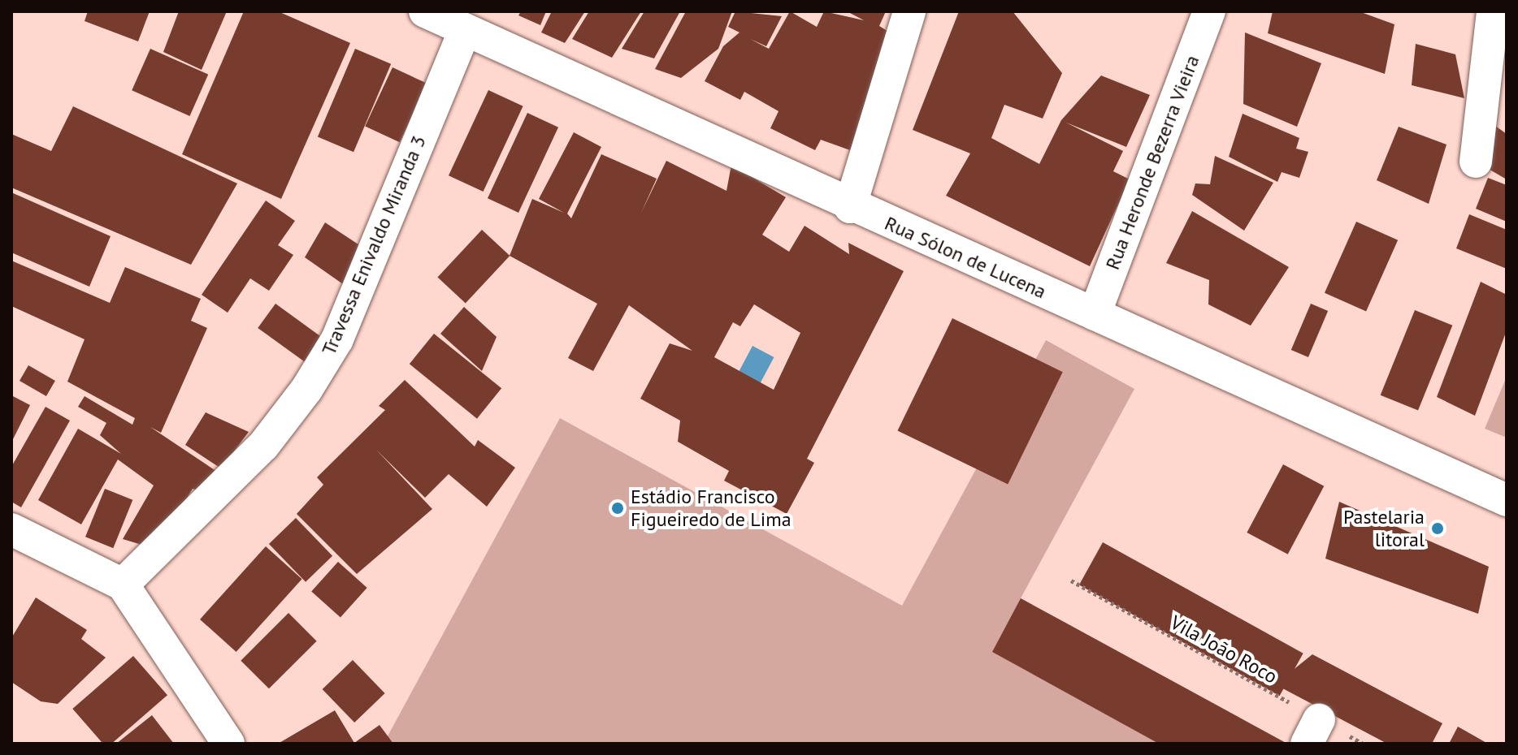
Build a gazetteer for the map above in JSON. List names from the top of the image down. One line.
{"streets":{"street":["Rua Heronde Bezerra Vieira","Travessa Enivaldo Miranda 3","Rua Sólon de Lucena"],"path":["Vila João Roco"]},"crossings":[["Rua Heronde Bezerra Vieira","Rua Sólon de Lucena"],["Travessa Enivaldo Miranda 3","Rua Sólon de Lucena"]],"places":["Estádio Francisco Figueiredo de Lima","Pastelaria litoral"]}
